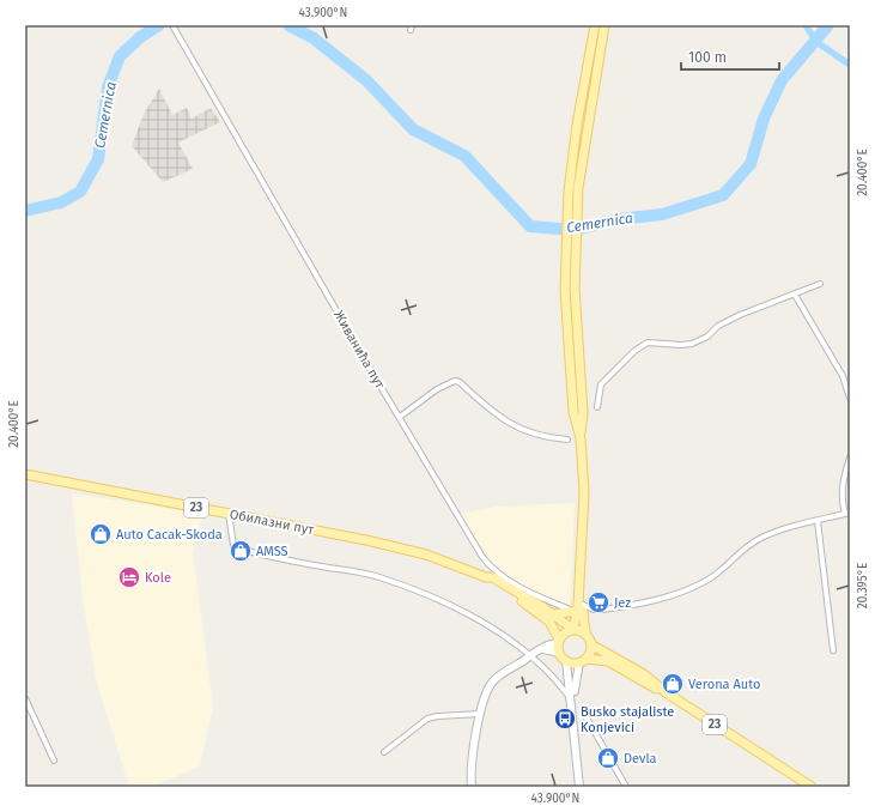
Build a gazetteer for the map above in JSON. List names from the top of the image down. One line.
{"streets":{"main road":["23","Обилазни пут"],"street":["Живанића пут"]},"crossings":[["Живанића пут","23"],["Живанића пут","Обилазни пут"],["23","Обилазни пут"]],"water":["Cemernica"],"places":{"shop":["Auto Cacak-Skoda","AMSS","Verona Auto","Devla"],"hotel":["Kole"],"supermarket":["Jez"],"bus stop":["Busko stajaliste Konjevici"]},"scale_bar":"100 m","coordinates":["43.900°N","20.400°E","20.395°E"]}
